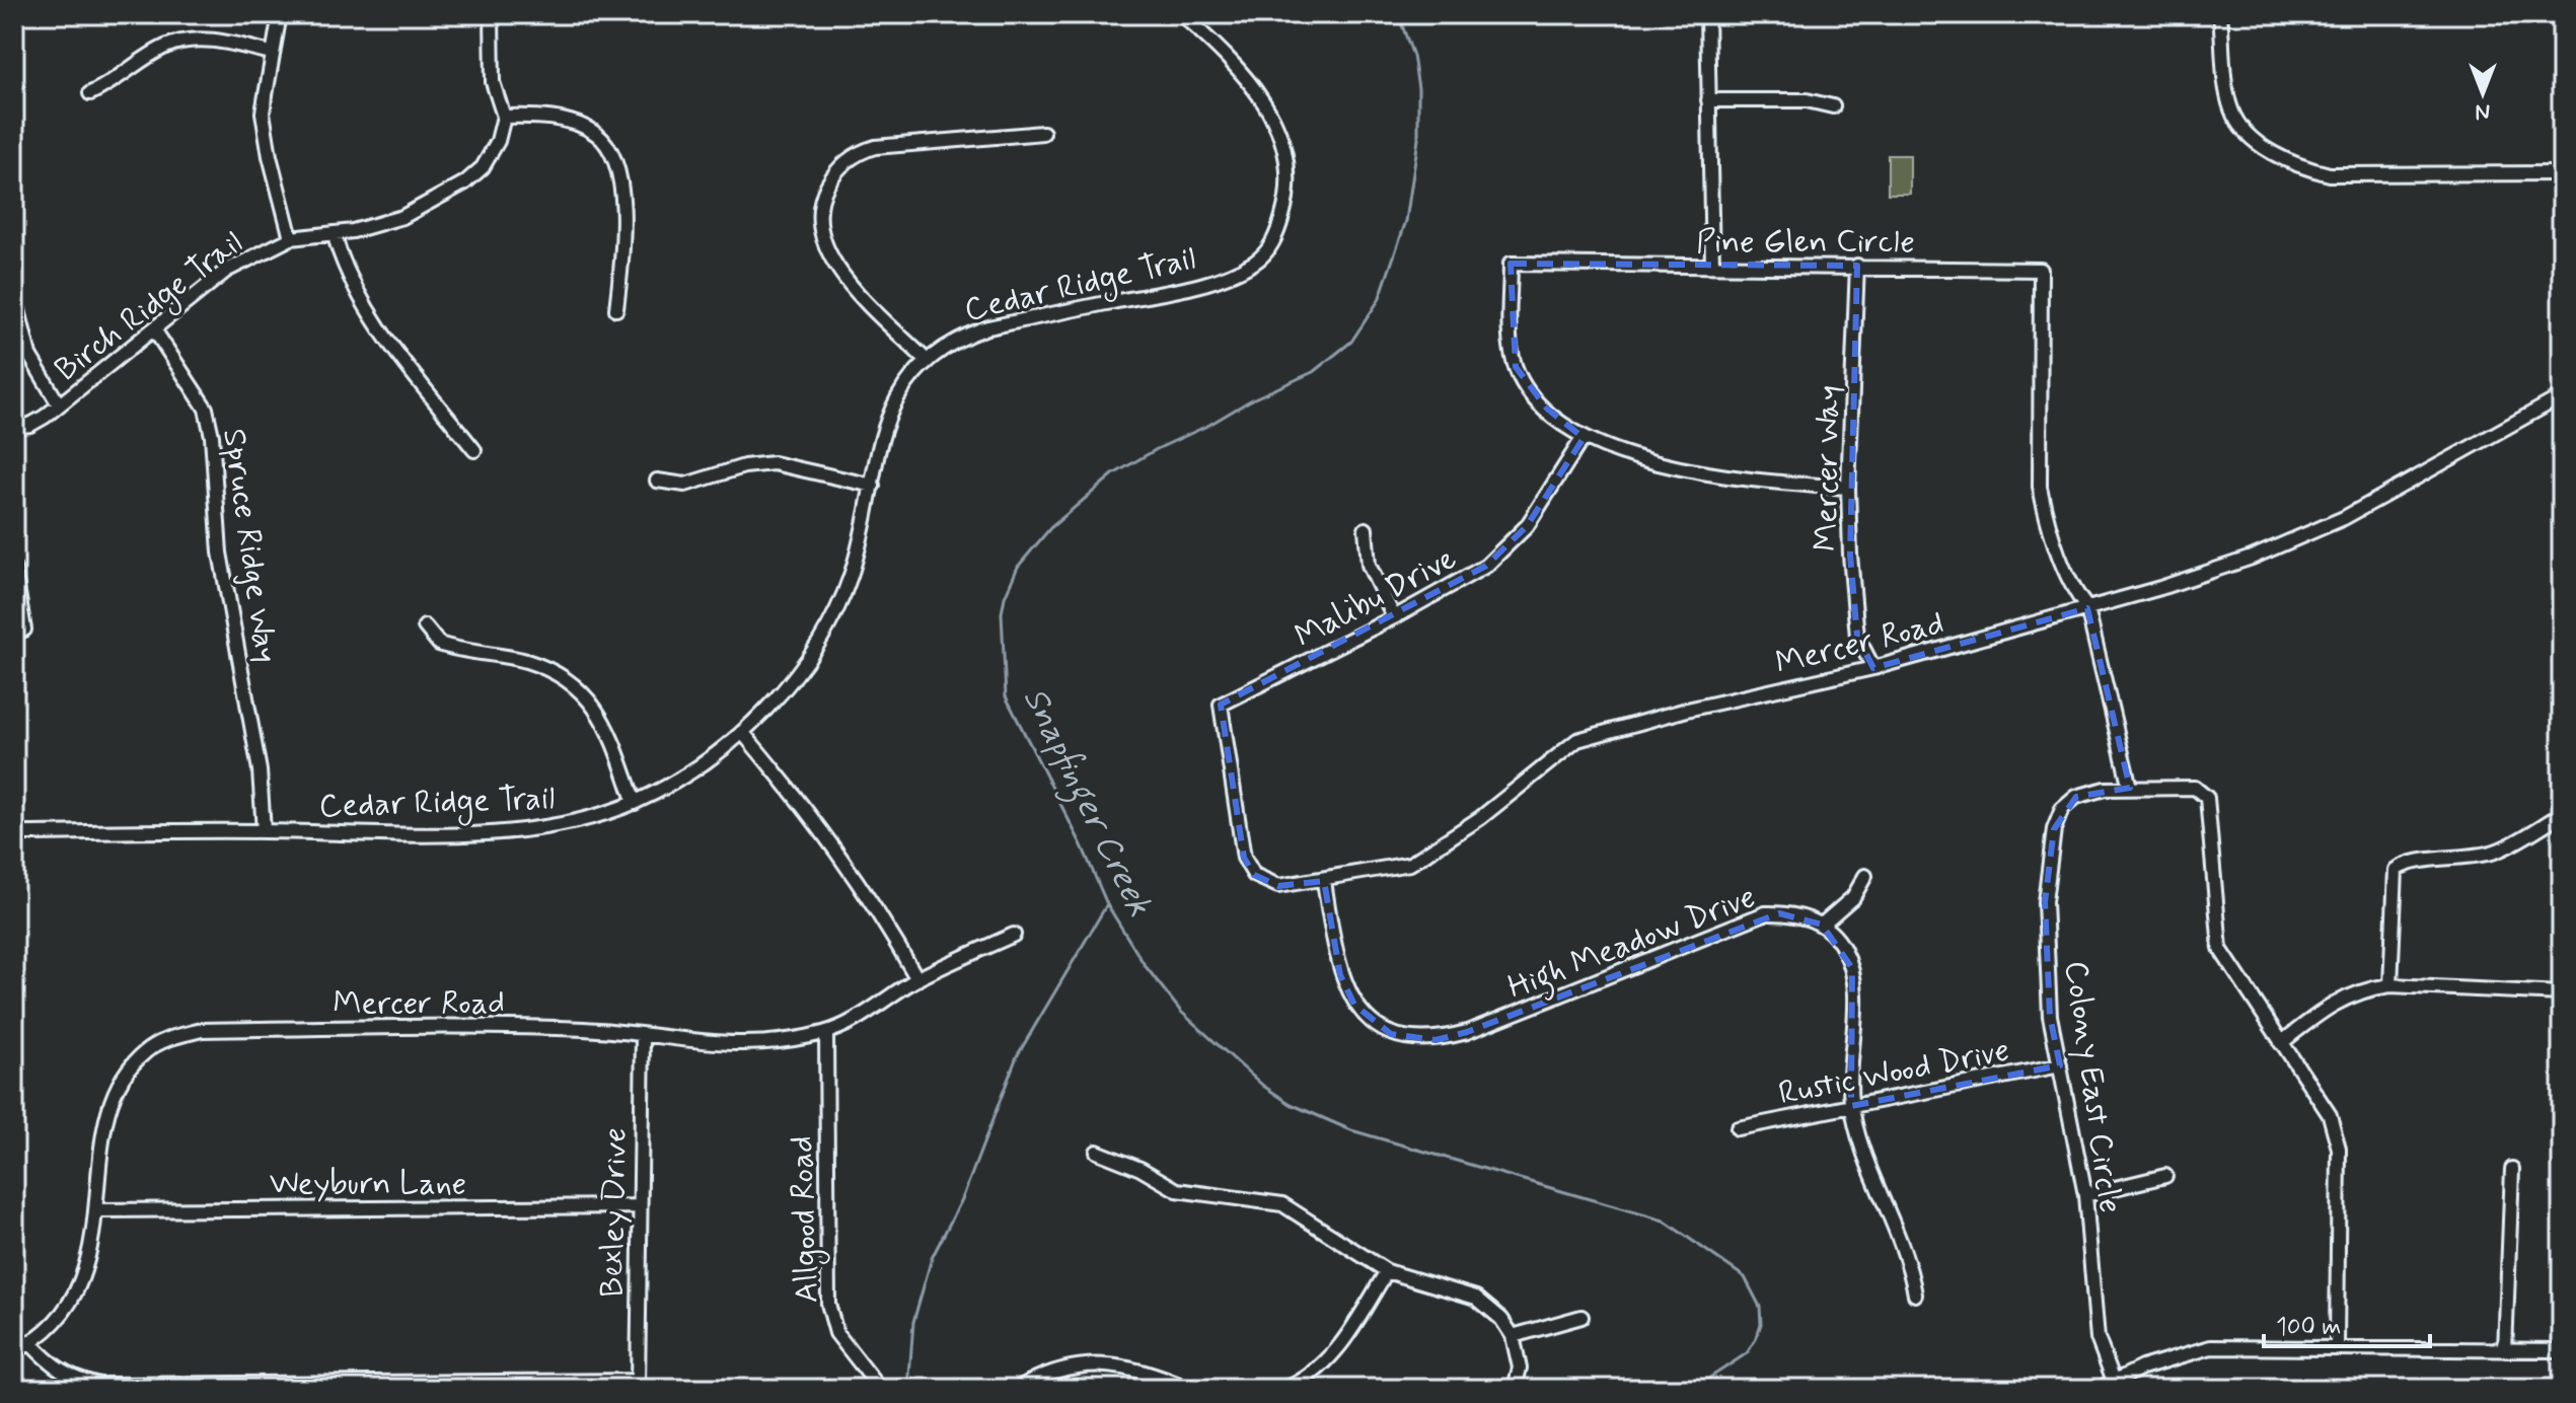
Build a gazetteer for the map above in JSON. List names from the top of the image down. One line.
{"streets":{"street":["Pine Glen Circle","Cedar Ridge Trail","Birch Ridge Trail","Mercer Way","Spruce Ridge Way","Malibu Drive","Mercer Road","High Meadow Drive","Rustic Wood Drive","Colony East Circle","Weyburn Lane","Bexley Drive","Allgood Road"]},"crossings":[["Pine Glen Circle","Mercer Way"],["Pine Glen Circle","Malibu Drive"],["Pine Glen Circle","Mercer Road"],["Pine Glen Circle","Colony East Circle"],["Cedar Ridge Trail","Spruce Ridge Way"],["Birch Ridge Trail","Spruce Ridge Way"],["Mercer Way","Mercer Road"],["Malibu Drive","Mercer Road"],["Mercer Road","High Meadow Drive"],["Mercer Road","Weyburn Lane"],["Mercer Road","Bexley Drive"],["Mercer Road","Allgood Road"],["Rustic Wood Drive","Colony East Circle"],["Weyburn Lane","Bexley Drive"]],"water":["Snapfinger Creek"],"scale_bar":"100 m","north":"bottom"}
